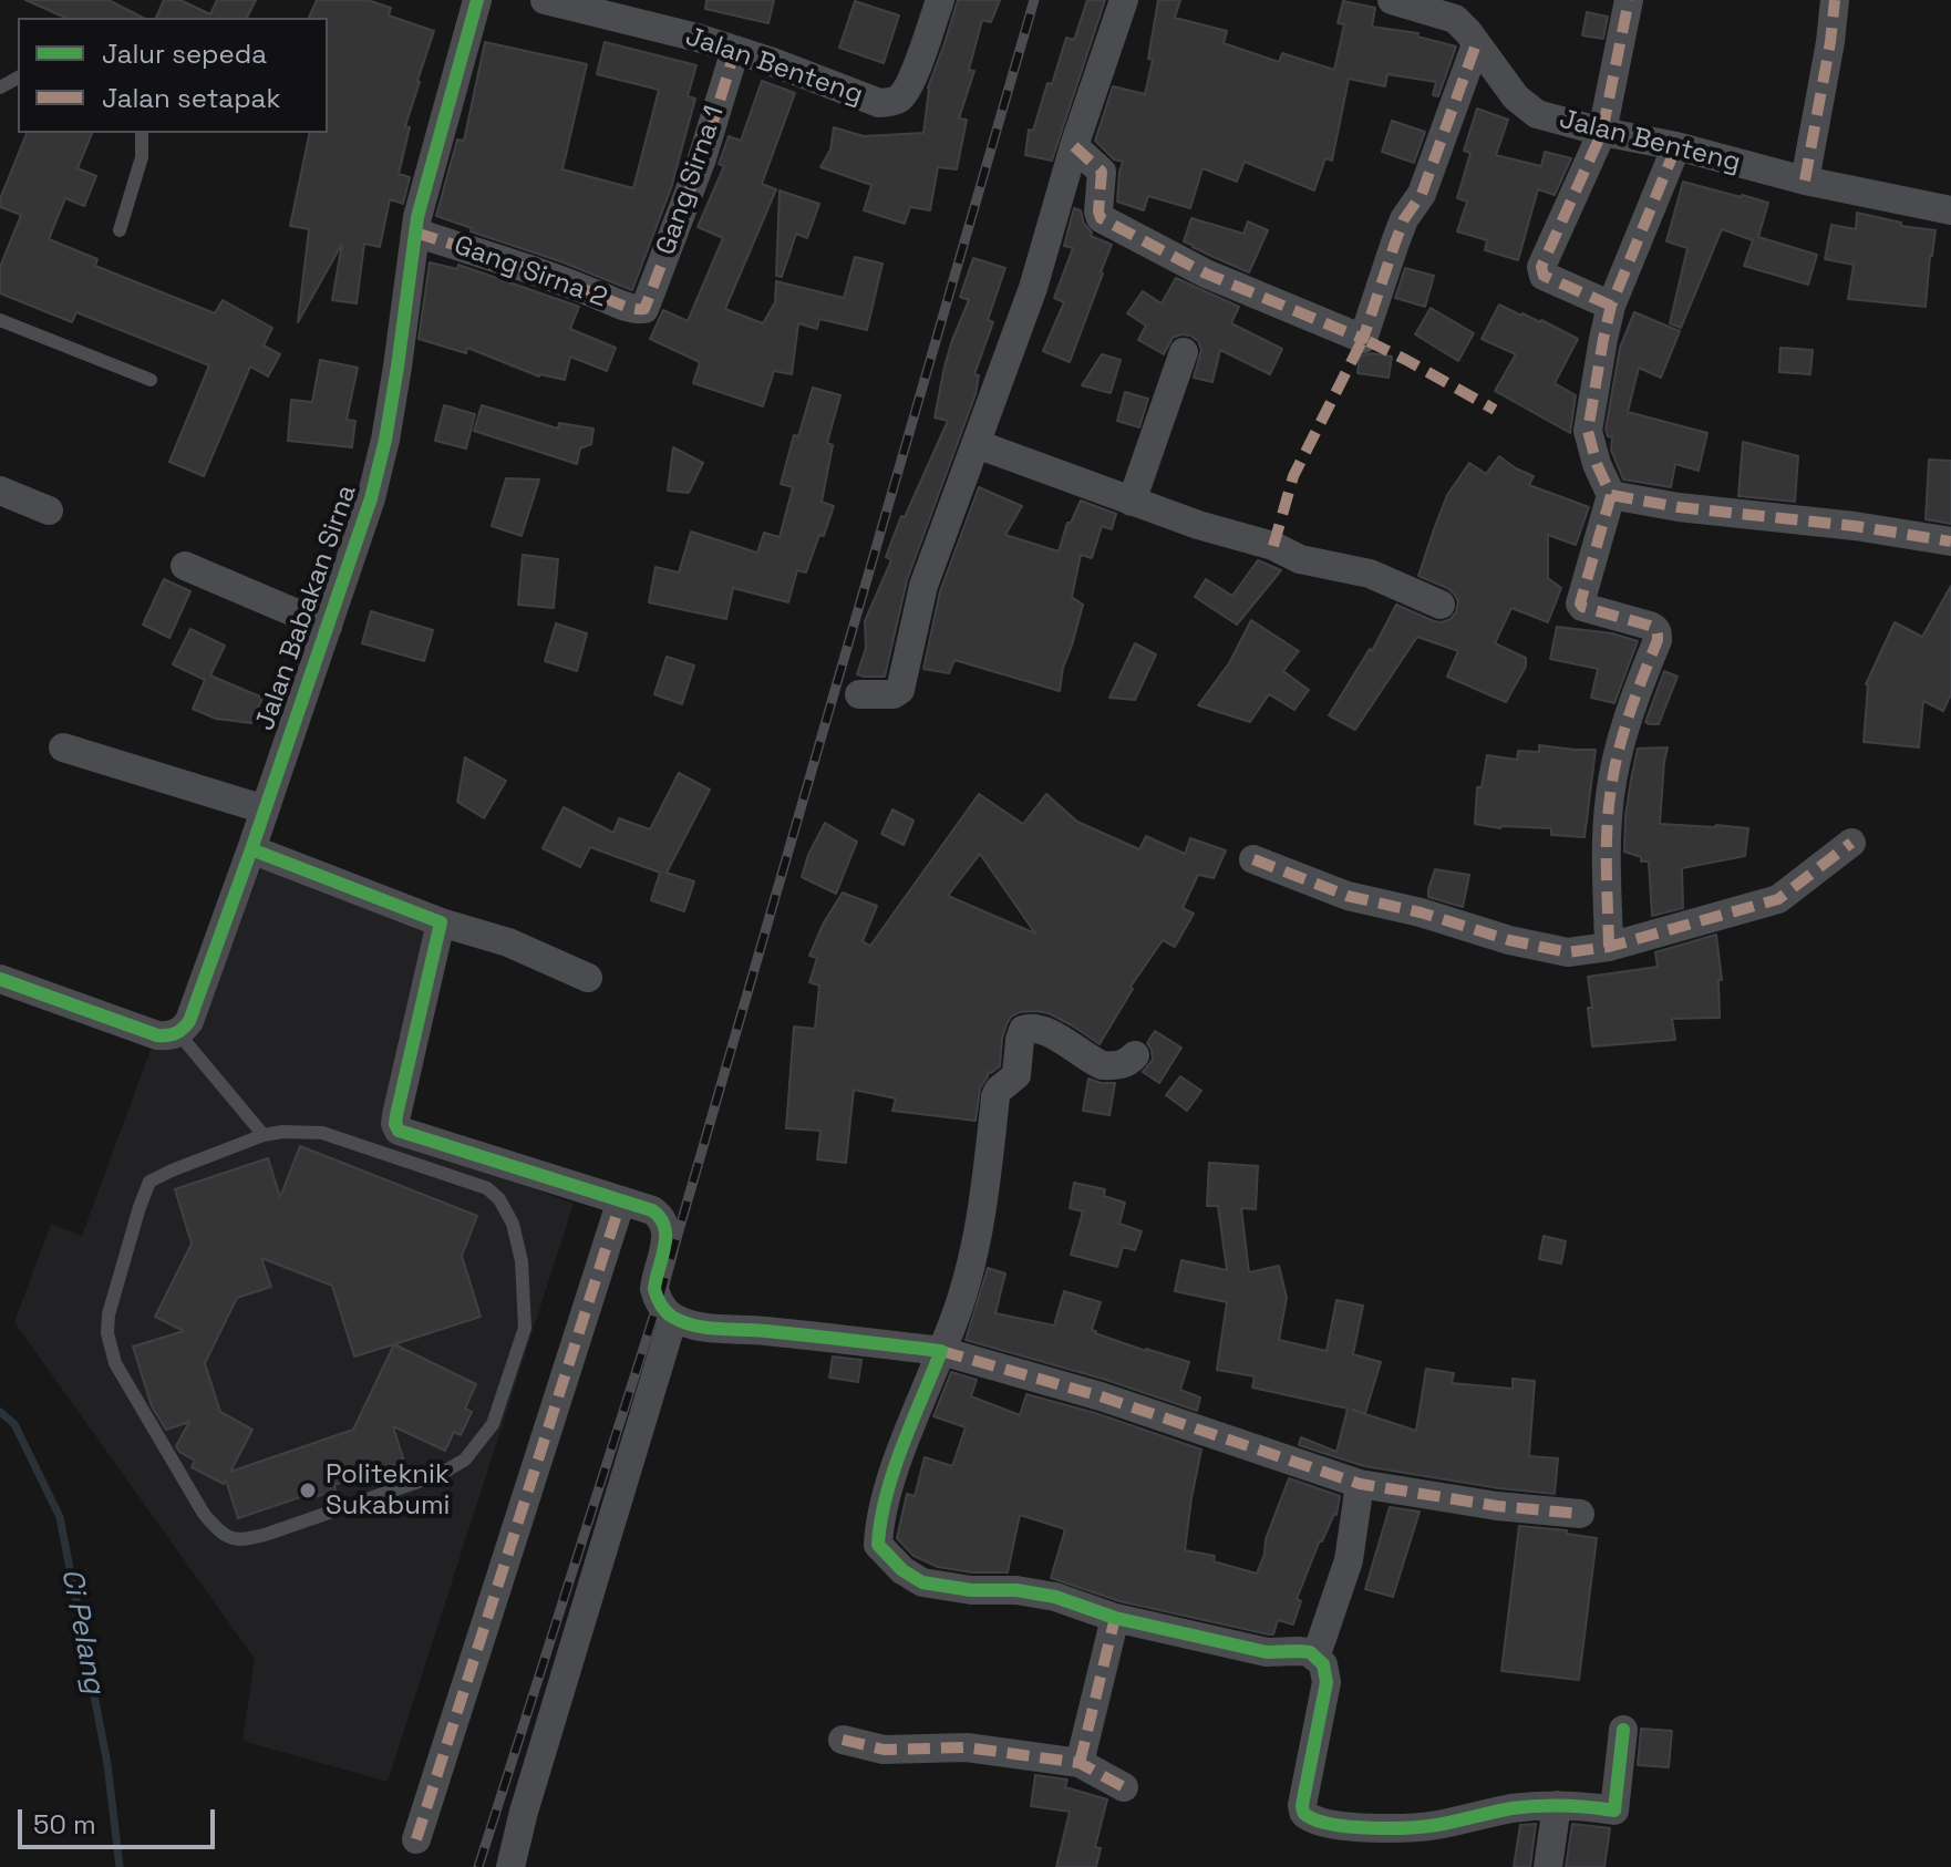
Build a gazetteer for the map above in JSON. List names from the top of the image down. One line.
{"streets":{"street":["Jalan Benteng","Gang Sirna 1","Gang Sirna 2","Jalan Babakan Sirna"]},"crossings":[["Jalan Benteng","Gang Sirna 1"],["Gang Sirna 1","Gang Sirna 2"],["Gang Sirna 2","Jalan Babakan Sirna"]],"water":["Ci Pelang"],"places":["Politeknik Sukabumi"],"legend":["Jalur sepeda","Jalan setapak"],"scale_bar":"50 m"}
